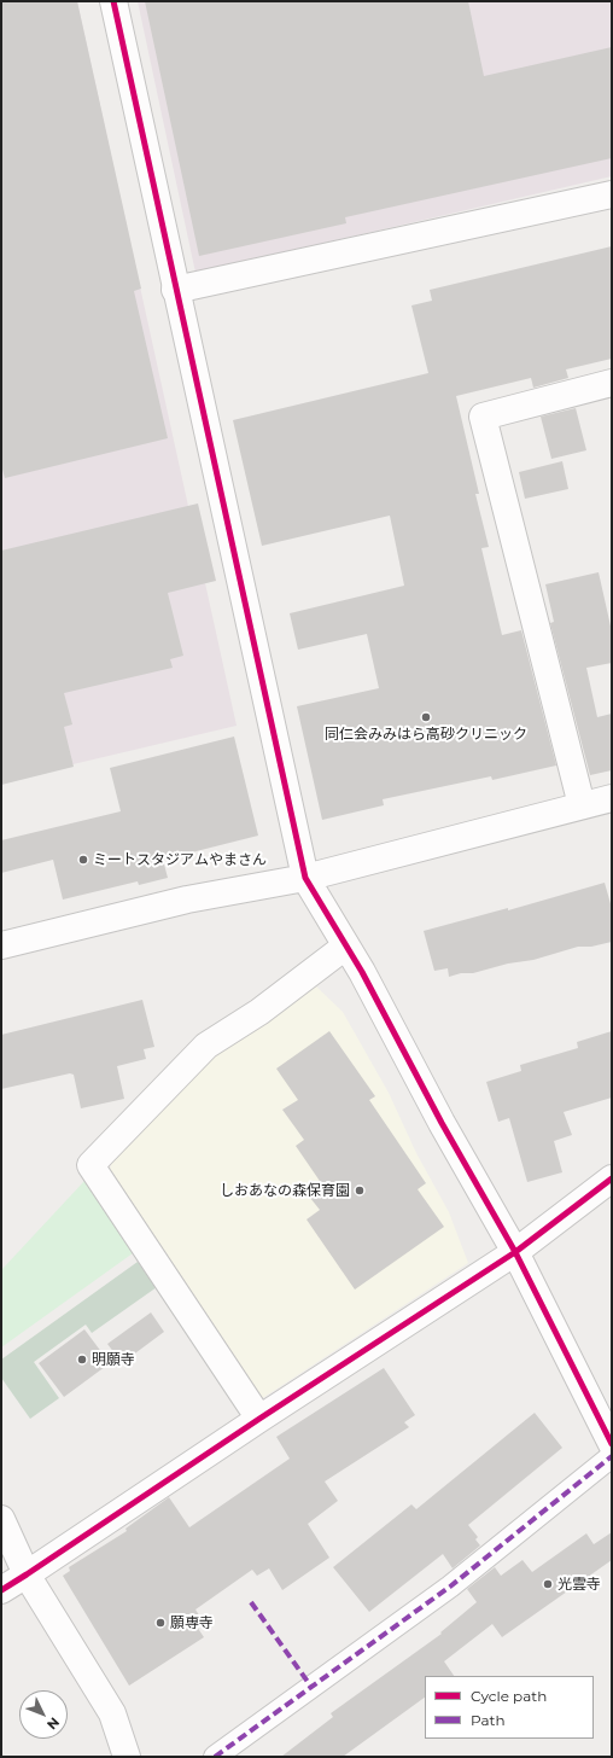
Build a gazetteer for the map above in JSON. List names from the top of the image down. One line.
{"places":["同仁会みみはら高砂クリニック","ミートスタジアムやまさん","しおあなの森保育園","明願寺","光雲寺","願専寺"],"legend":["Cycle path","Path"],"north":"bottom right"}
